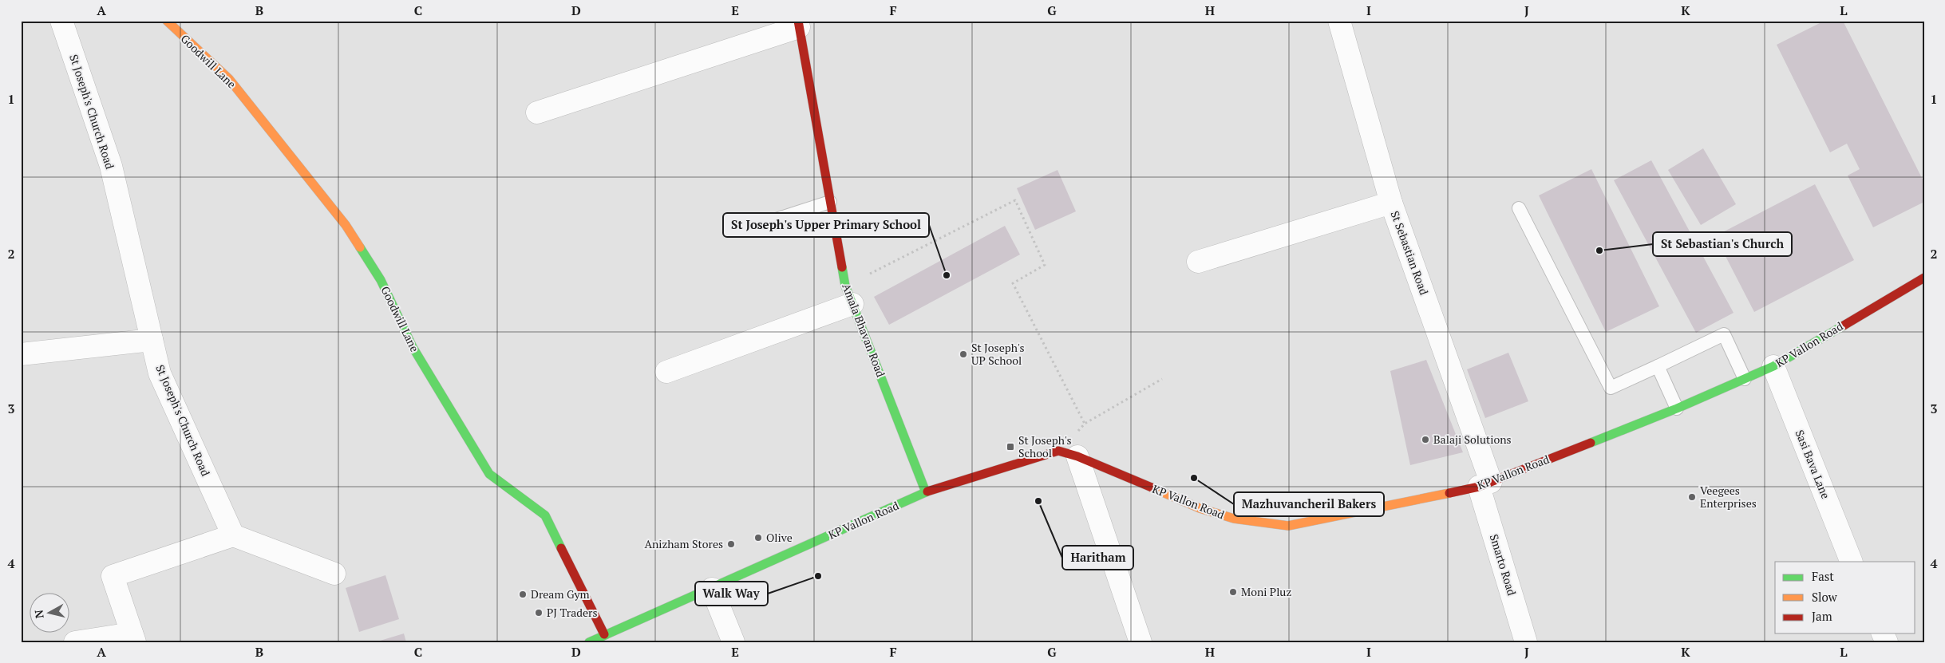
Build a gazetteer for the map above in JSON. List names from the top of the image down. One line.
{"streets":{"street":["Goodwill Lane","St Joseph's Church Road","St Sebastian Road","Amala Bhavan Road","KP Vallon Road","Sasi Bava Lane","Smarto Road"]},"crossings":[["Goodwill Lane","KP Vallon Road"],["St Sebastian Road","KP Vallon Road"],["St Sebastian Road","Smarto Road"],["Amala Bhavan Road","KP Vallon Road"],["KP Vallon Road","Sasi Bava Lane"],["KP Vallon Road","Smarto Road"]],"places":{"other":["St Sebastian's Church","St Joseph's Upper Primary School","St Joseph's UP School","Balaji Solutions","Mazhuvancheril Bakers","Veegees Enterprises","Haritham","Olive","Anizham Stores","Walk Way","Moni Pluz","Dream Gym","PJ Traders"],"transit":["St Joseph's School"]},"legend":["Fast","Slow","Jam"],"north":"left","grid":{"columns":["A","B","C","D","E","F","G","H","I","J","K","L"],"rows":["1","2","3","4"]}}
